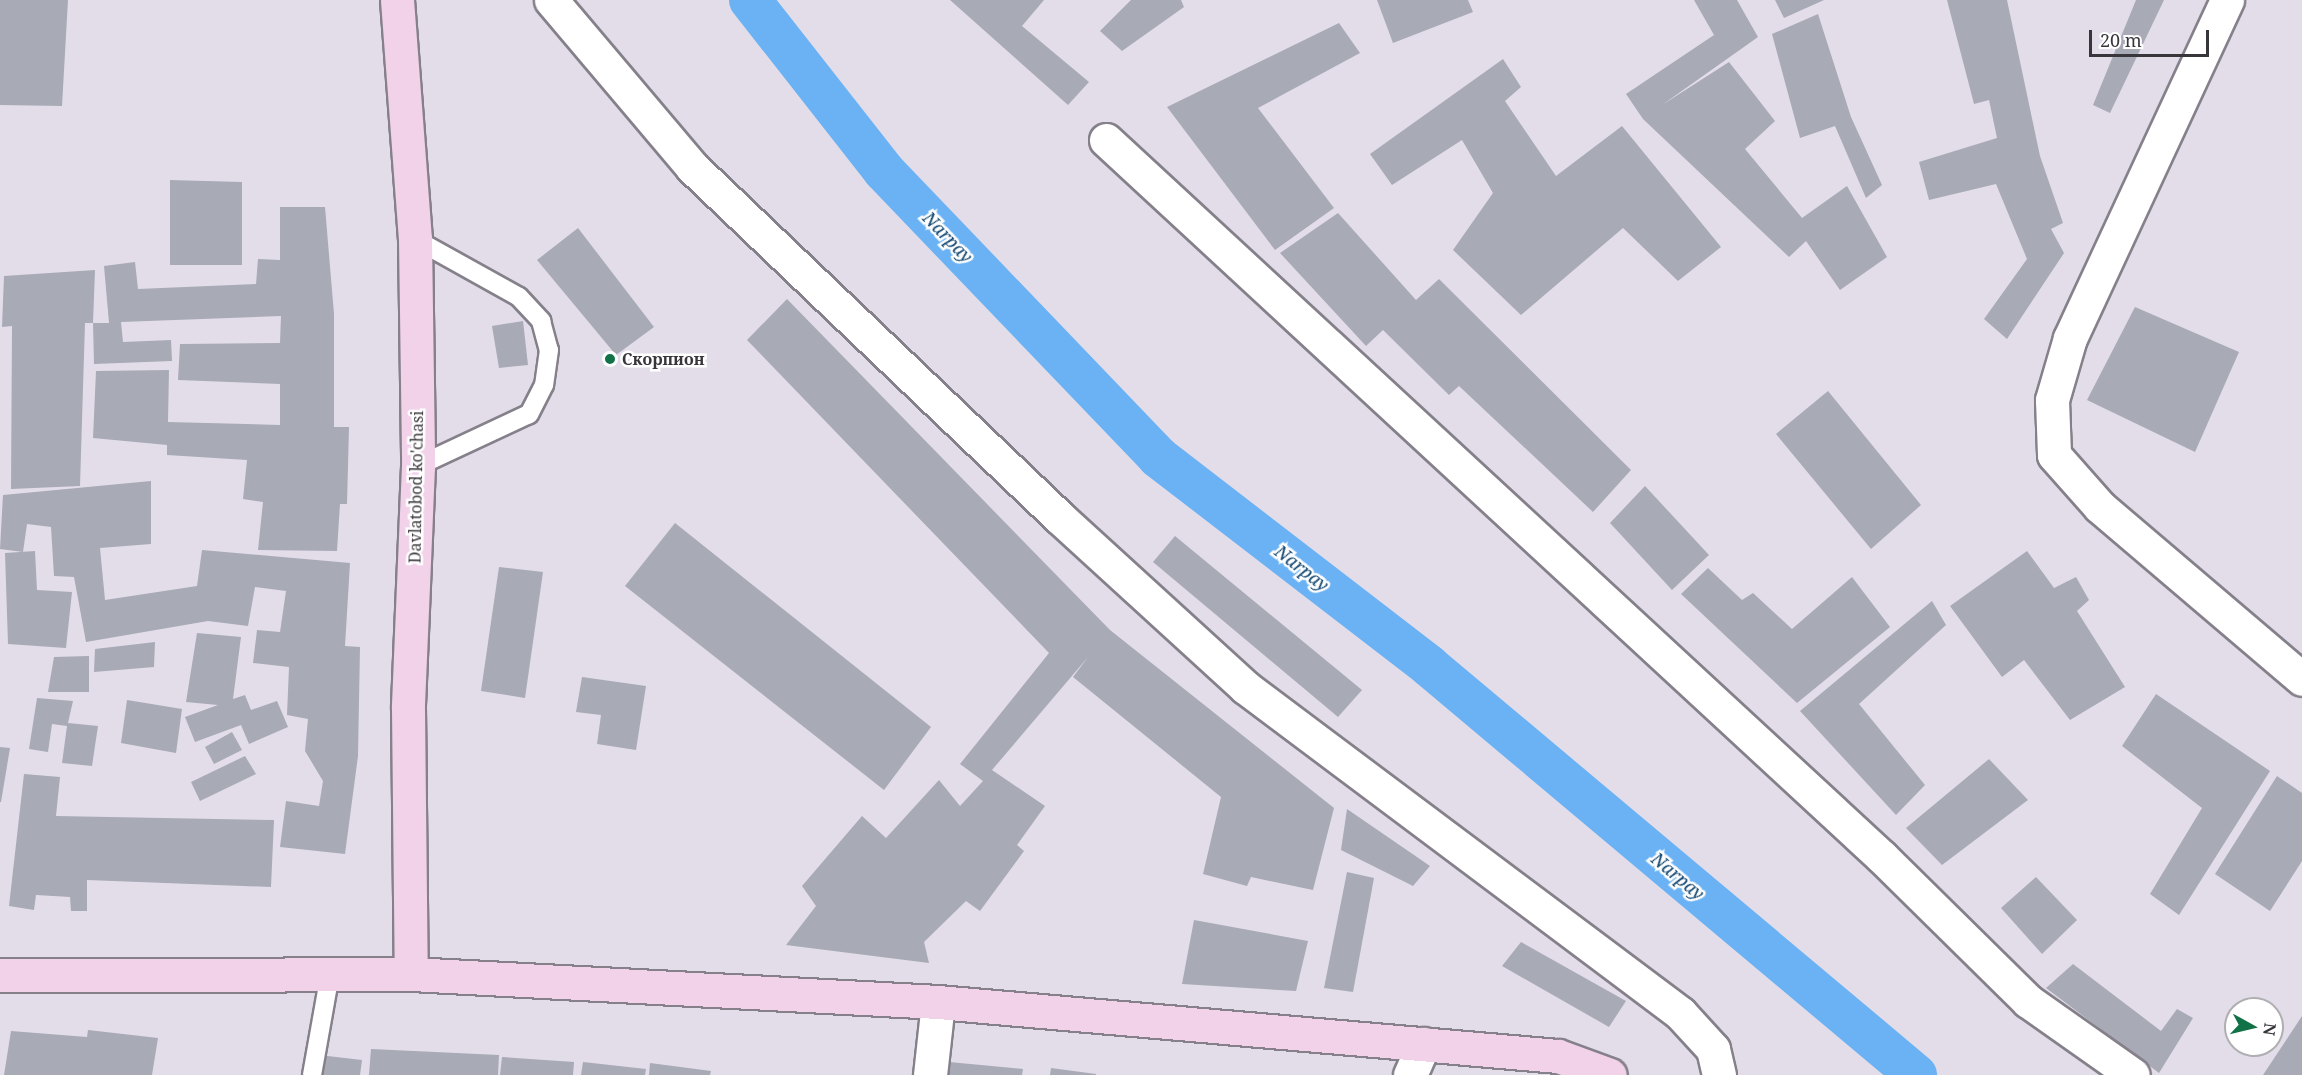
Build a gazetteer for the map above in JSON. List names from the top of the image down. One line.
{"streets":{"street":["Davlatobod ko'chasi"]},"water":["Narpay"],"places":["Скорпион"],"scale_bar":"20 m","north":"right"}
